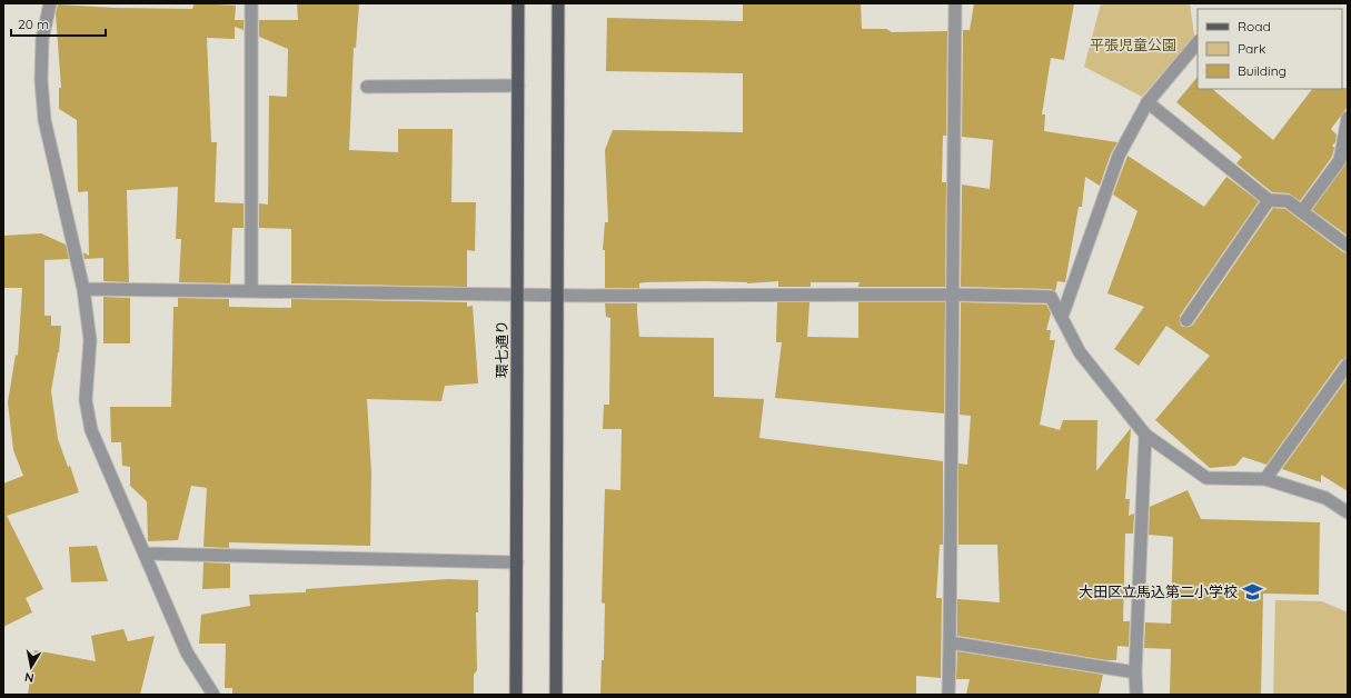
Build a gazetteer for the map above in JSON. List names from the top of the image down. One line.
{"streets":{"main road":["環七通り"]},"parks":["平張児童公園"],"places":{"school or university":["大田区立馬込第二小学校"]},"legend":["Road","Park","Building"],"scale_bar":"20 m","north":"bottom"}
